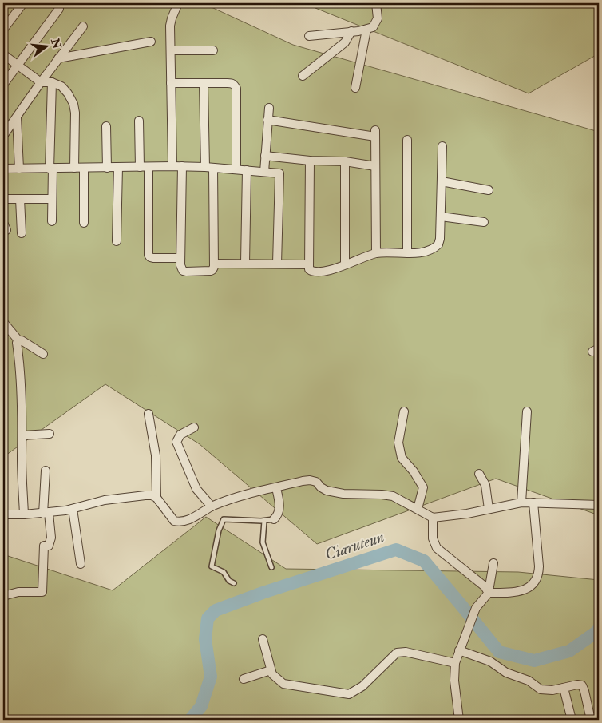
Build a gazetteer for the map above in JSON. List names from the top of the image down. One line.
{"water":["Ciaruteun"],"north":"right"}
